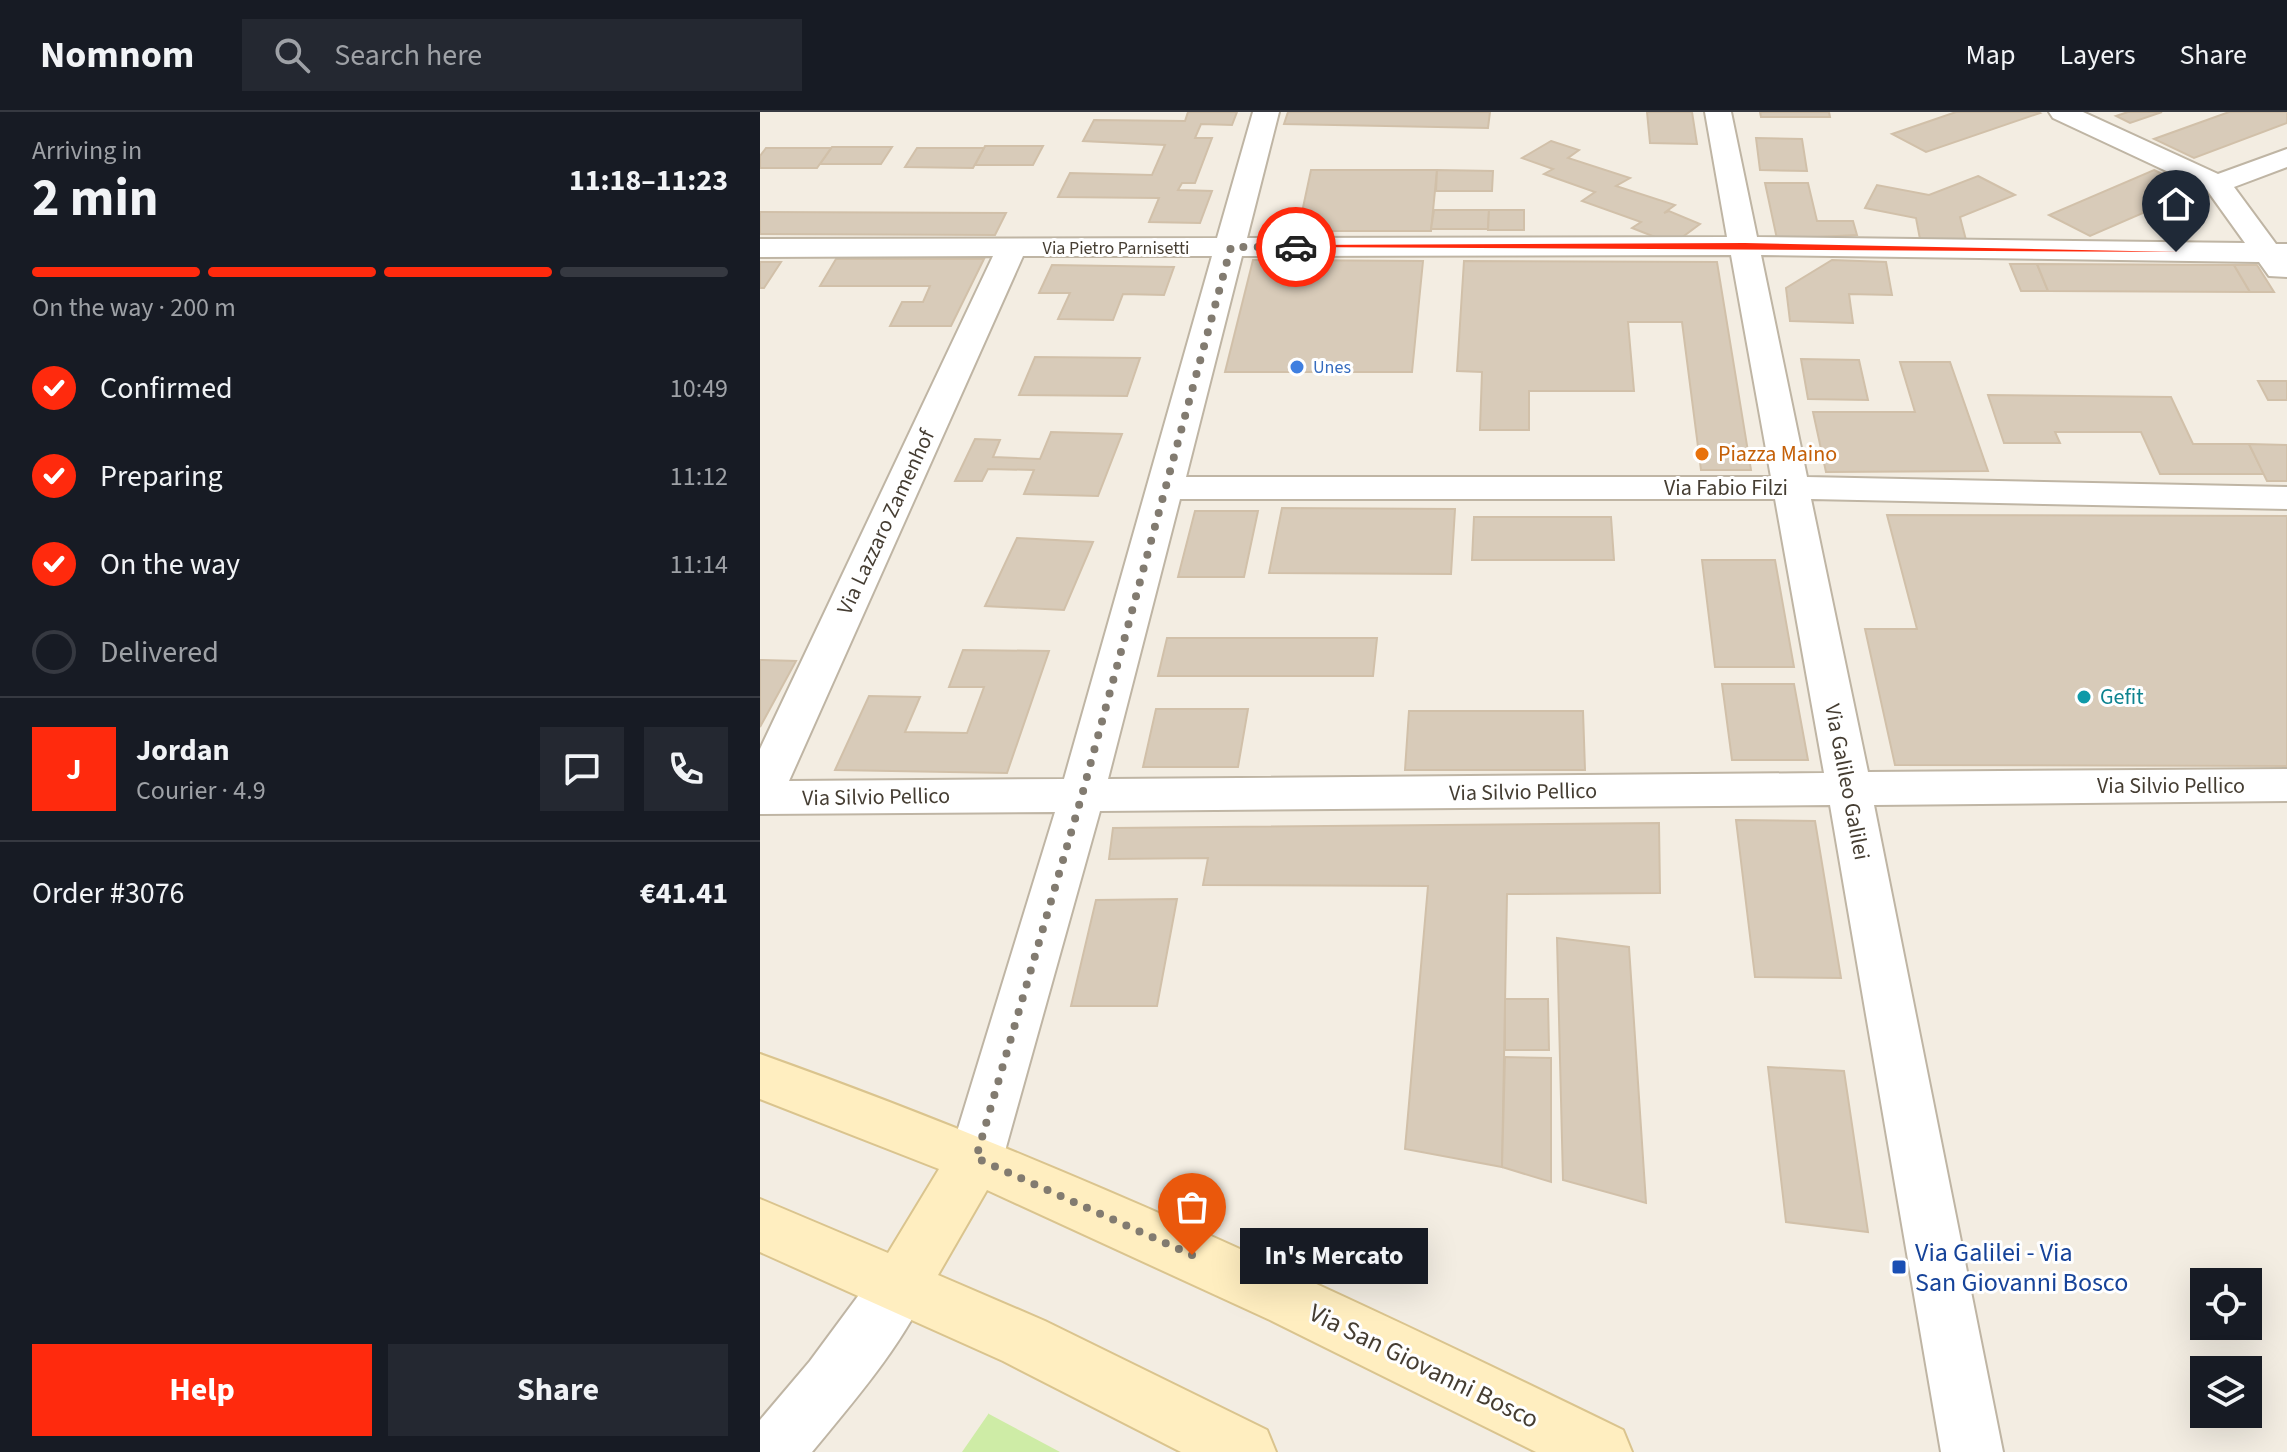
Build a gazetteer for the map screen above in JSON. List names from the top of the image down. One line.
{"streets":{"main road":["Via San Giovanni Bosco"],"street":["Via Pietro Parnisetti","Via Fabio Filzi","Via Lazzaro Zamenhof","Via Galileo Galilei","Via Silvio Pellico"]},"crossings":[["Via Pietro Parnisetti","Via Lazzaro Zamenhof"],["Via Pietro Parnisetti","Via Galileo Galilei"],["Via Fabio Filzi","Via Galileo Galilei"],["Via Lazzaro Zamenhof","Via Silvio Pellico"],["Via Galileo Galilei","Via Silvio Pellico"]],"places":{"other":["Unes","Piazza Maino","Gefit","In's Mercato"],"transit":["Via Galilei - Via San Giovanni Bosco"]},"page":{"header":"Nomnom","search":"Search here","nav":["Map","Layers","Share"],"heading":["2 min","Arriving in","11:18–11:23"],"panel":["Jordan","Courier · 4.9","Order #3076","€41.41"],"bar":"On the way · 200 m","list":[["Confirmed","10:49"],["Preparing","11:12"],["On the way","11:14"],"Delivered"],"round":"J","bubble":"In's Mercato","buttons":["Help","Share"]}}
